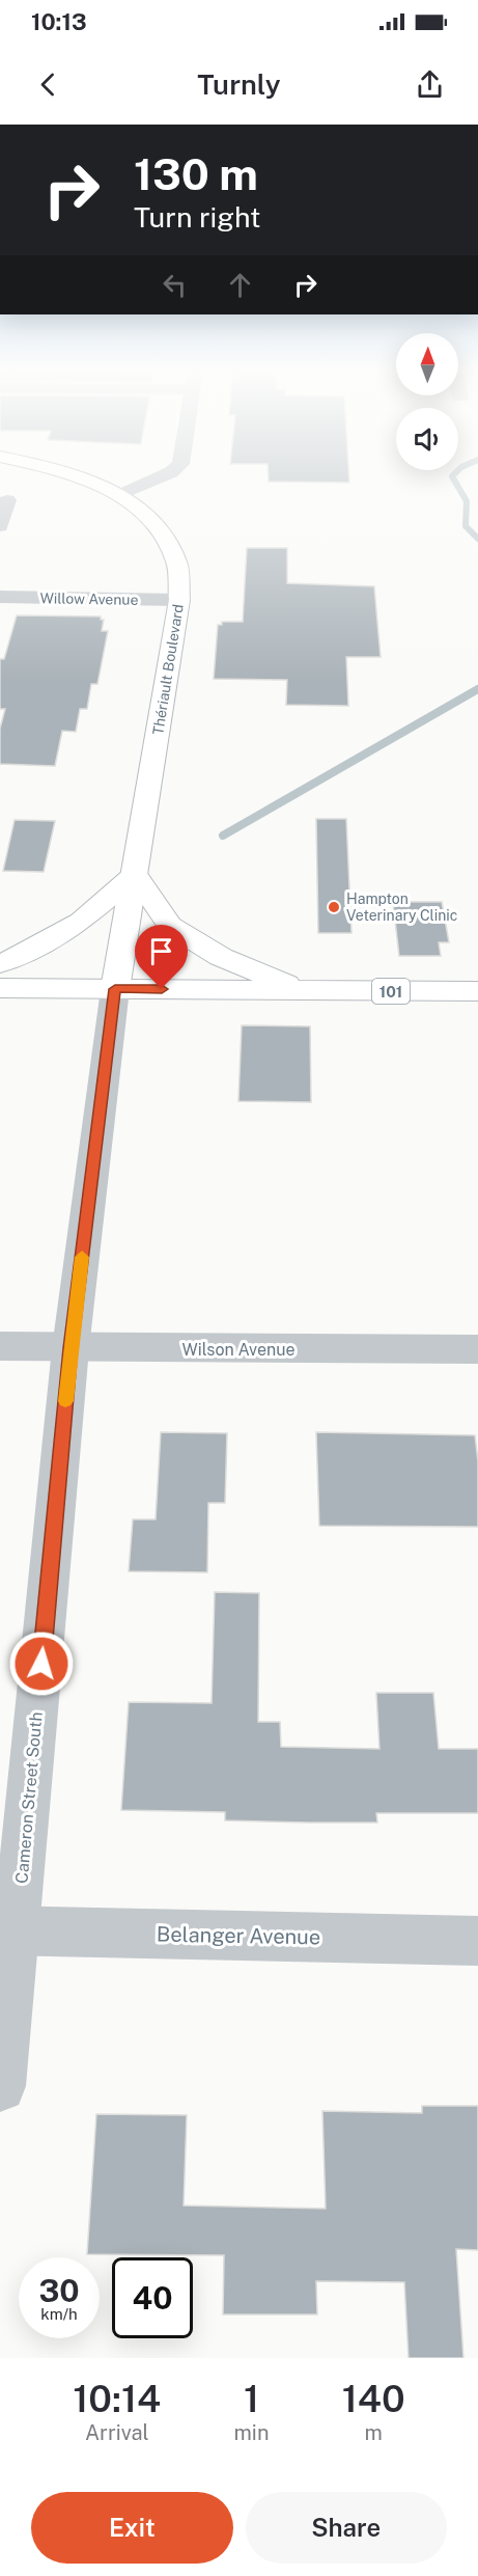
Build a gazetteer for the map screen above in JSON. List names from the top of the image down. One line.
{"streets":{"main road":["Thériault Boulevard","101"],"street":["Willow Avenue","Wilson Avenue","Cameron Street South","Belanger Avenue"]},"crossings":[["Willow Avenue","Thériault Boulevard"],["Thériault Boulevard","101"],["Thériault Boulevard","Cameron Street South"],["101","Cameron Street South"],["Wilson Avenue","Cameron Street South"],["Cameron Street South","Belanger Avenue"]],"places":["Hampton Veterinary Clinic"],"north":"top","page":{"status":"10:13","header":"Turnly","turn":["130 m","Turn right"],"speed":"30 km/h","limit":"40","eta":["10:14","Arrival","1","min","140","m"],"buttons":["Exit","Share"]}}
